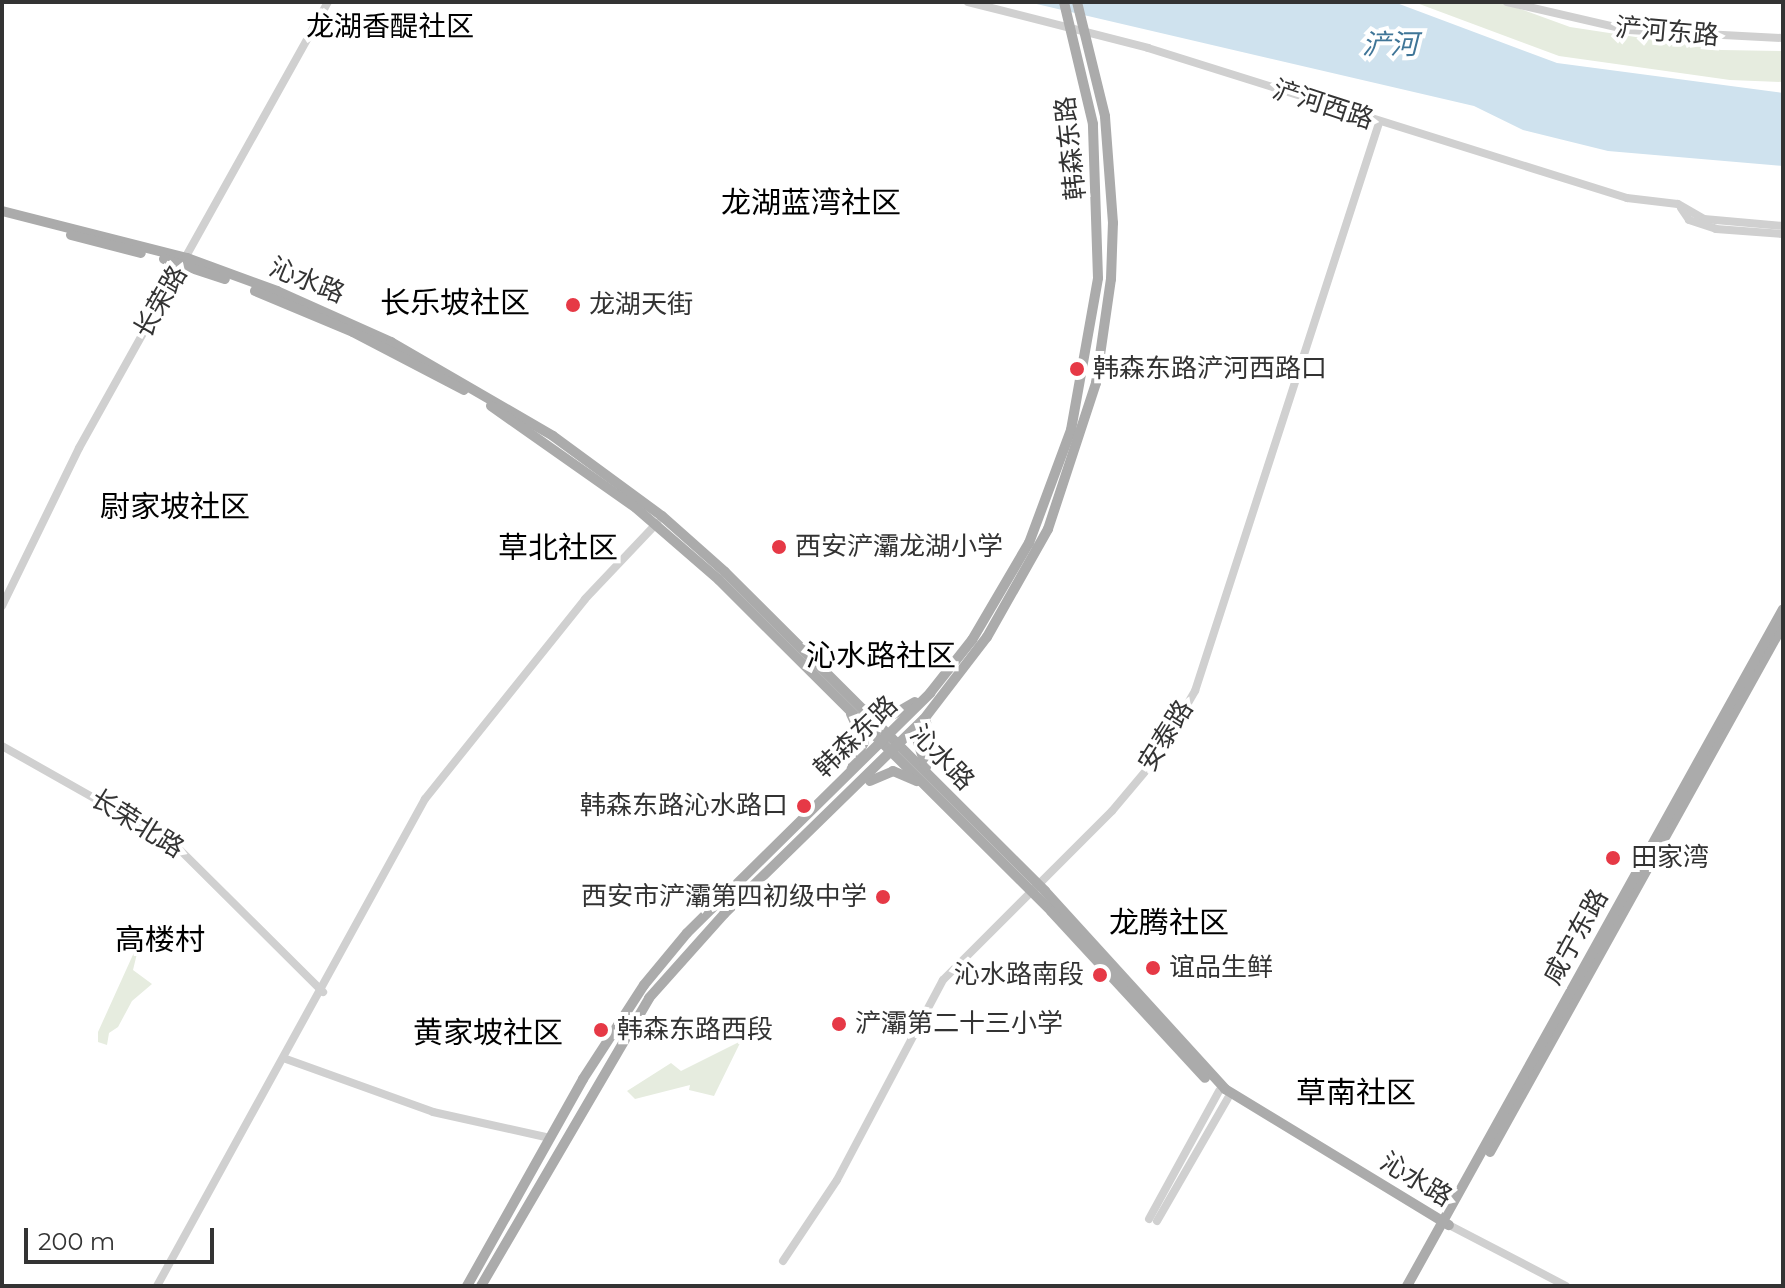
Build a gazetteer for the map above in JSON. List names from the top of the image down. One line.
{"streets":{"main road":["韩森东路","沁水路","咸宁东路"],"street":["浐河东路","浐河西路","长荣路","安泰路","长荣北路"]},"crossings":[["浐河西路","韩森东路"],["浐河西路","安泰路"],["韩森东路","沁水路"],["沁水路","长荣路"],["沁水路","安泰路"],["沁水路","咸宁东路"]],"districts":["龙湖香醍社区","龙湖蓝湾社区","长乐坡社区","尉家坡社区","草北社区","沁水路社区","龙腾社区","高楼村","黄家坡社区","草南社区"],"water":["浐河"],"places":["龙湖天街","韩森东路浐河西路口","西安浐灞龙湖小学","韩森东路沁水路口","田家湾","西安市浐灞第四初级中学","谊品生鲜","沁水路南段","浐灞第二十三小学","韩森东路西段"],"scale_bar":"200 m"}
